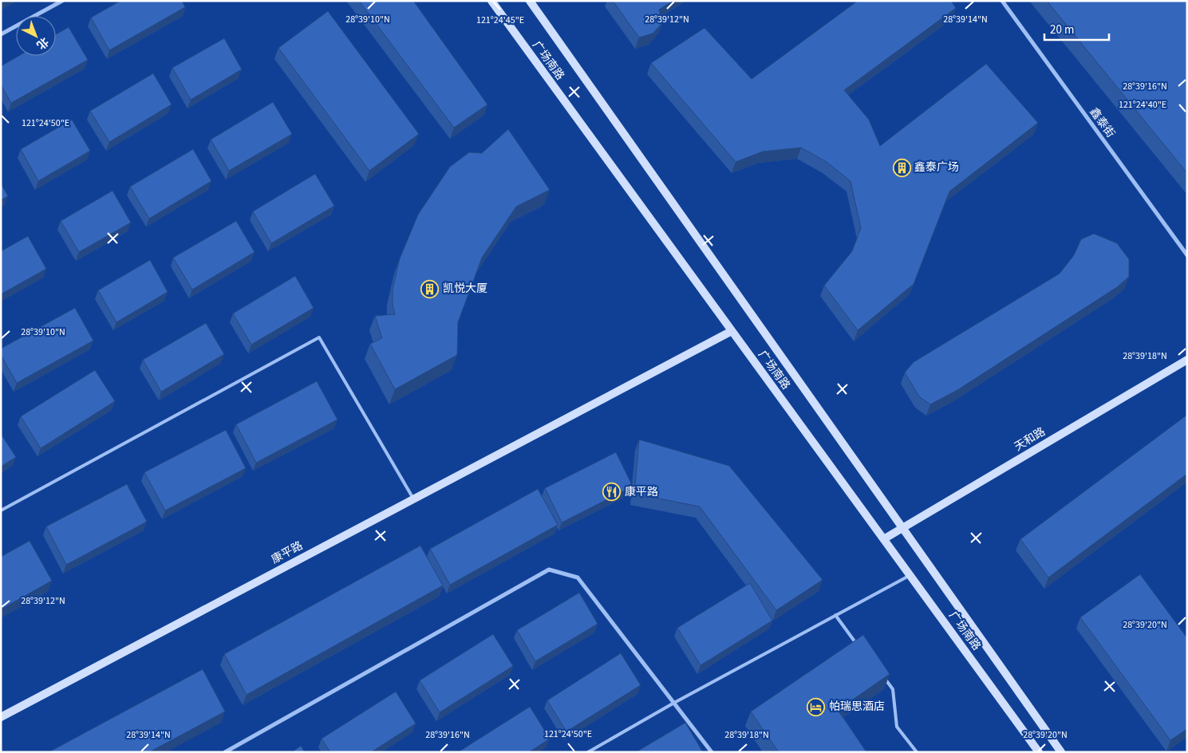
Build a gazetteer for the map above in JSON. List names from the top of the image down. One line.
{"streets":{"main road":["广场南路","天和路","康平路"],"street":["鑫泰街"]},"crossings":[["广场南路","天和路"],["广场南路","康平路"]],"places":{"building":["鑫泰广场","凯悦大厦"],"restaurant":["康平路"],"hotel":["帕瑞思酒店"]},"scale_bar":"20 m","north":"bottom right","coordinates":["28°39'10\"N","28°39'12\"N","28°39'14\"N","121°24'45\"E","28°39'16\"N","121°24'40\"E","121°24'50\"E","28°39'18\"N","28°39'20\"N"]}
